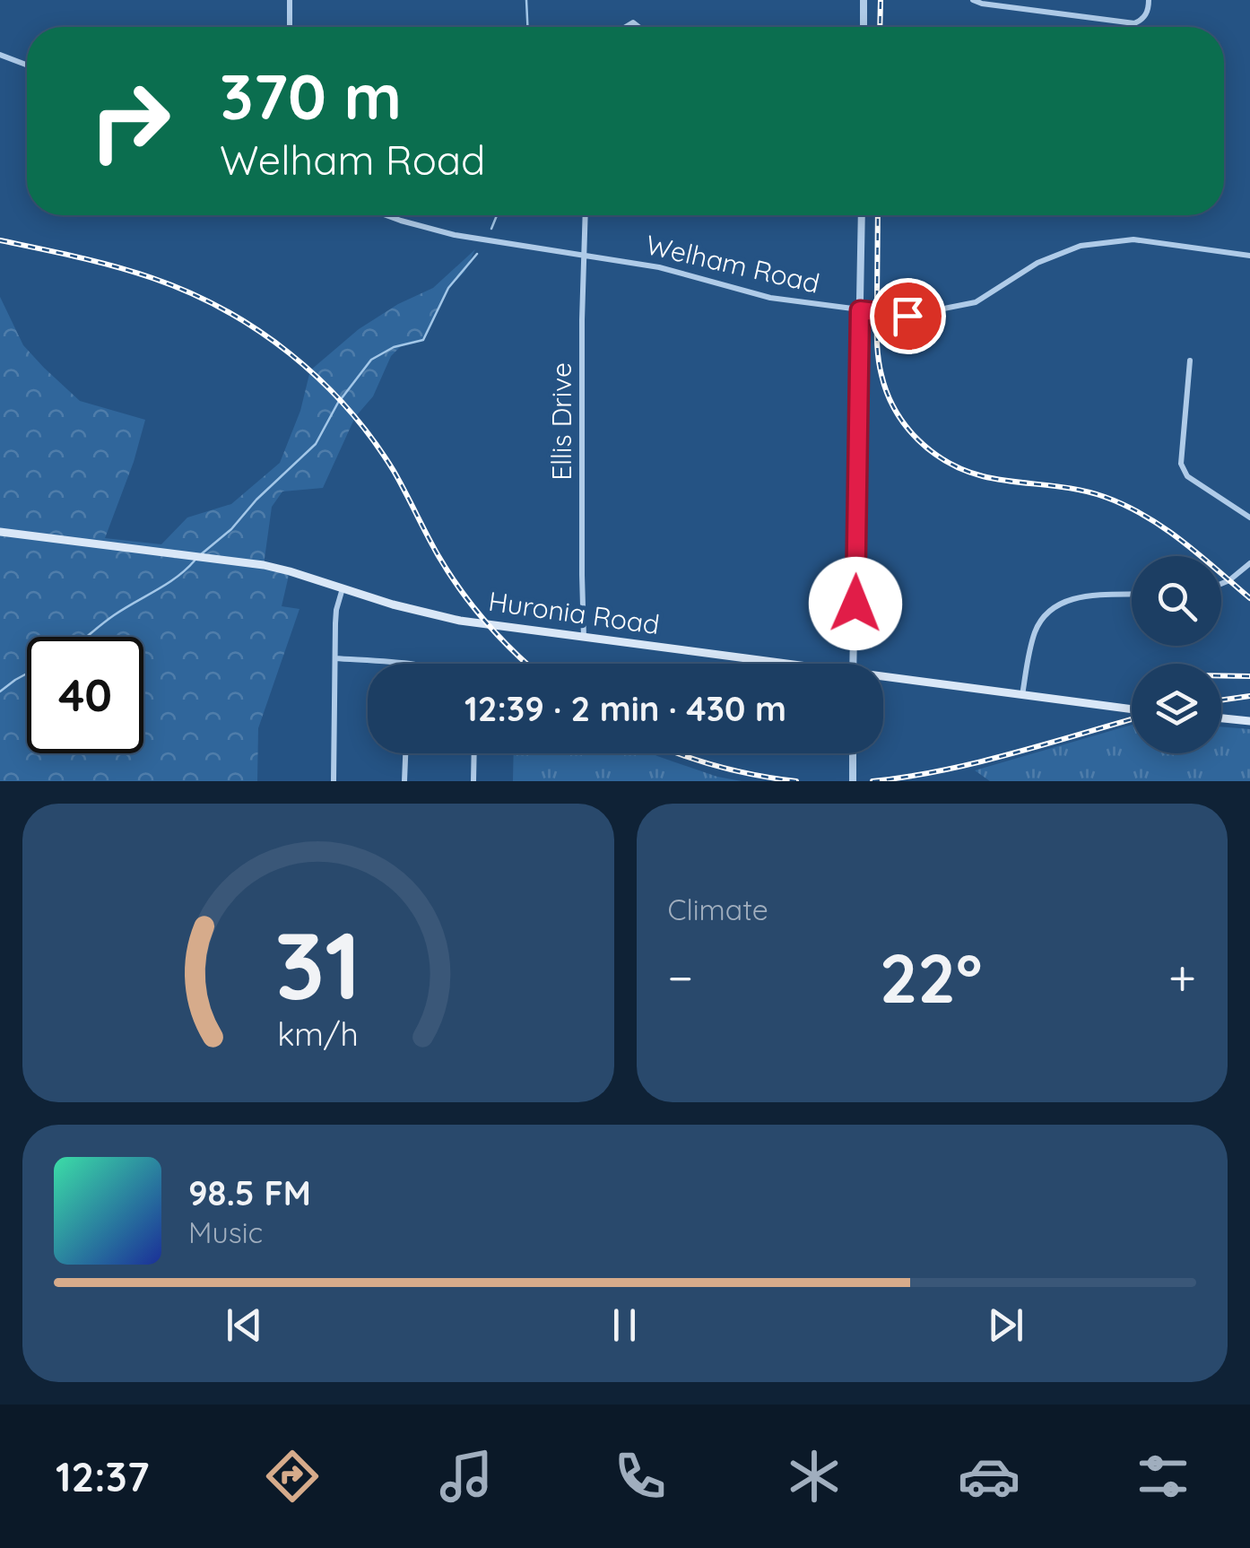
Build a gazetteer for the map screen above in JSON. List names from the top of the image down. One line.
{"streets":{"main road":["Huronia Road"],"street":["Welham Road","Ellis Drive"]},"crossings":[["Welham Road","Ellis Drive"],["Ellis Drive","Huronia Road"]],"page":{"turn":["370 m","Welham Road"],"limit":"40","trip":"12:39 · 2 min · 430 m","tile":"Climate","heat":["−","22°","+"],"song":["98.5 FM","Music"],"tabs":"12:37","gauge":["31","km/h"]}}
